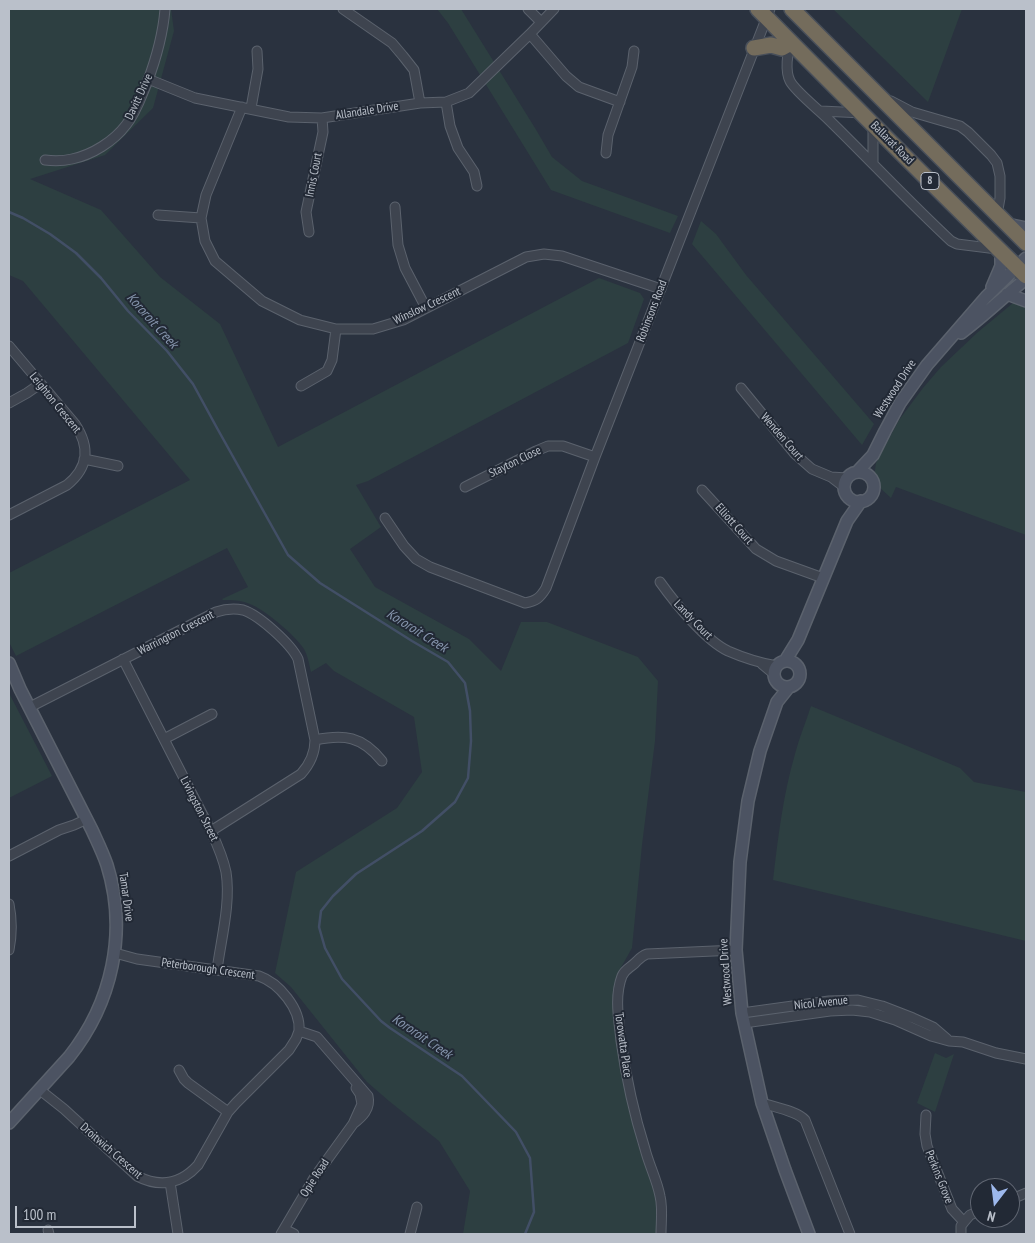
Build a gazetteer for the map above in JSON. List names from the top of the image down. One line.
{"streets":{"highway":["Ballarat Road","8"],"street":["Davitt Drive","Allandale Drive","Innis Court","Winslow Crescent","Robinsons Road","Westwood Drive","Leighton Crescent","Wenden Court","Stayton Close","Elliott Court","Landy Court","Warrington Crescent","Livingston Street","Tamar Drive","Peterborough Crescent","Nicol Avenue","Torowatta Place","Droitwich Crescent","Perkins Grove","Opie Road"]},"crossings":[["Davitt Drive","Allandale Drive"],["Allandale Drive","Innis Court"],["Allandale Drive","Winslow Crescent"],["Ballarat Road","Robinsons Road"],["Ballarat Road","Westwood Drive"],["Winslow Crescent","Robinsons Road"],["Robinsons Road","Stayton Close"],["Westwood Drive","Wenden Court"],["Westwood Drive","Landy Court"],["Westwood Drive","Nicol Avenue"],["Westwood Drive","Torowatta Place"],["Warrington Crescent","Livingston Street"],["Warrington Crescent","Tamar Drive"],["Livingston Street","Peterborough Crescent"],["Tamar Drive","Peterborough Crescent"],["Tamar Drive","Droitwich Crescent"],["Peterborough Crescent","Opie Road"]],"water":["Kororoit Creek"],"scale_bar":"100 m","north":"bottom"}
